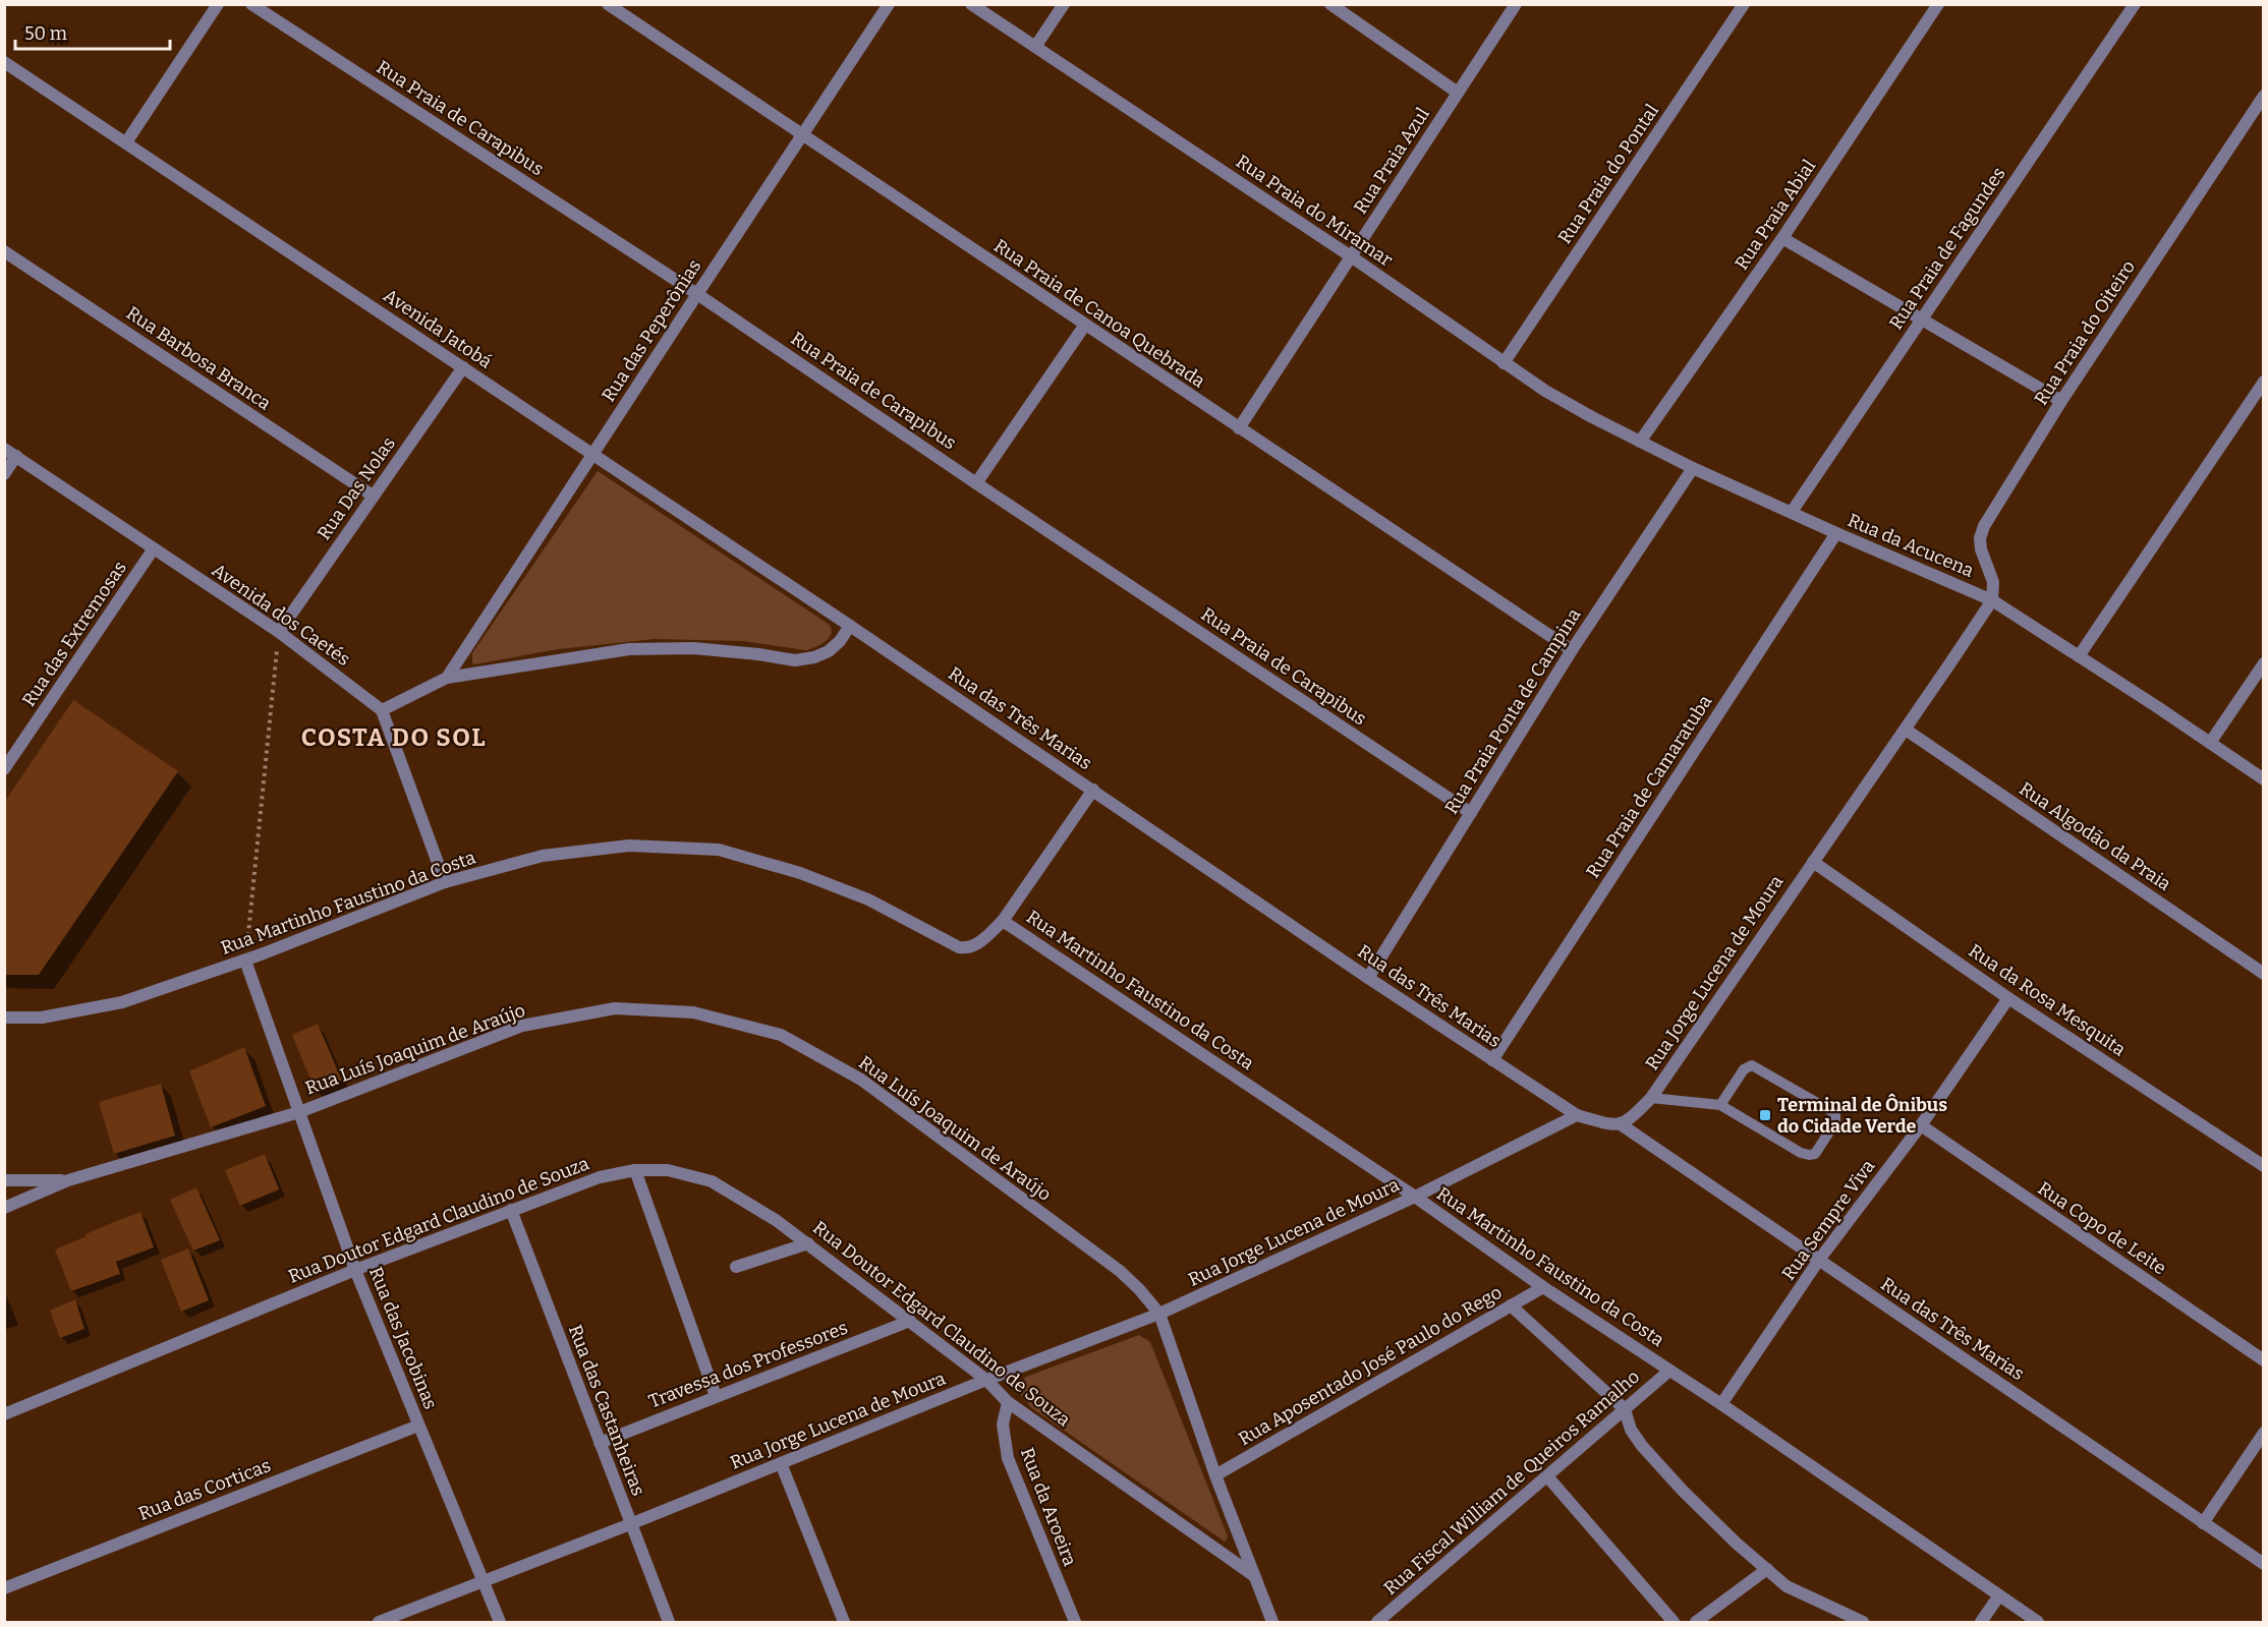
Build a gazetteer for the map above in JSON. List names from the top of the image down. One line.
{"streets":{"street":["Rua Praia de Carapibus","Rua Praia Azul","Rua Praia do Pontal","Rua Praia do Miramar","Rua Praia Abial","Rua Praia de Fagundes","Rua Praia de Canoa Quebrada","Avenida Jatobá","Rua das Peperônias","Rua Praia do Oiteiro","Rua Barbosa Branca","Rua Das Nolas","Rua da Acucena","Avenida dos Caetés","Rua das Extremosas","Rua Praia Ponta de Campina","Rua das Três Marias","Rua Praia de Camaratuba","Rua Algodão da Praia","Rua Martinho Faustino da Costa","Rua Jorge Lucena de Moura","Rua da Rosa Mesquita","Rua Luís Joaquim de Araújo","Rua Doutor Edgard Claudino de Souza","Rua Sempre Viva","Rua Copo de Leite","Rua das Jacobinas","Travessa dos Professores","Rua Aposentado José Paulo do Rego","Rua das Castanheiras","Rua Fiscal William de Queiros Ramalho","Rua das Corticas","Rua da Aroeira"]},"crossings":[["Rua Praia de Carapibus","Rua das Peperônias"],["Rua Praia de Carapibus","Rua Praia Ponta de Campina"],["Rua Praia Azul","Rua Praia do Miramar"],["Rua Praia Azul","Rua Praia de Canoa Quebrada"],["Rua Praia do Pontal","Rua Praia do Miramar"],["Rua Praia do Miramar","Rua Praia Abial"],["Rua Praia do Miramar","Rua da Acucena"],["Rua Praia Abial","Rua da Acucena"],["Rua Praia de Fagundes","Rua da Acucena"],["Rua Praia de Canoa Quebrada","Rua das Peperônias"],["Rua Praia de Canoa Quebrada","Rua Praia Ponta de Campina"],["Avenida Jatobá","Rua das Peperônias"],["Avenida Jatobá","Rua Das Nolas"],["Avenida Jatobá","Rua das Três Marias"],["Rua Praia do Oiteiro","Rua da Acucena"],["Rua Praia do Oiteiro","Rua Jorge Lucena de Moura"],["Rua Barbosa Branca","Rua Das Nolas"],["Rua Das Nolas","Avenida dos Caetés"],["Rua da Acucena","Rua Praia Ponta de Campina"],["Rua da Acucena","Rua Praia de Camaratuba"],["Rua da Acucena","Rua Jorge Lucena de Moura"],["Avenida dos Caetés","Rua das Extremosas"],["Rua Praia Ponta de Campina","Rua das Três Marias"],["Rua das Três Marias","Rua Praia de Camaratuba"],["Rua das Três Marias","Rua Jorge Lucena de Moura"],["Rua das Três Marias","Rua Sempre Viva"],["Rua Algodão da Praia","Rua Jorge Lucena de Moura"],["Rua Martinho Faustino da Costa","Rua Jorge Lucena de Moura"],["Rua Martinho Faustino da Costa","Rua Sempre Viva"],["Rua Martinho Faustino da Costa","Rua das Jacobinas"],["Rua Martinho Faustino da Costa","Rua Aposentado José Paulo do Rego"],["Rua Martinho Faustino da Costa","Rua Fiscal William de Queiros Ramalho"],["Rua Jorge Lucena de Moura","Rua da Rosa Mesquita"],["Rua Jorge Lucena de Moura","Rua Luís Joaquim de Araújo"],["Rua Jorge Lucena de Moura","Rua Doutor Edgard Claudino de Souza"],["Rua Jorge Lucena de Moura","Rua das Jacobinas"],["Rua Jorge Lucena de Moura","Rua das Castanheiras"],["Rua da Rosa Mesquita","Rua Sempre Viva"],["Rua Luís Joaquim de Araújo","Rua das Jacobinas"],["Rua Doutor Edgard Claudino de Souza","Rua das Jacobinas"],["Rua Doutor Edgard Claudino de Souza","Travessa dos Professores"],["Rua Doutor Edgard Claudino de Souza","Rua das Castanheiras"],["Rua Doutor Edgard Claudino de Souza","Rua da Aroeira"],["Rua Sempre Viva","Rua Copo de Leite"],["Rua das Jacobinas","Rua das Corticas"],["Travessa dos Professores","Rua das Castanheiras"]],"districts":["COSTA DO SOL"],"places":{"transit":["Terminal de Ônibus do Cidade Verde"]},"scale_bar":"50 m"}
